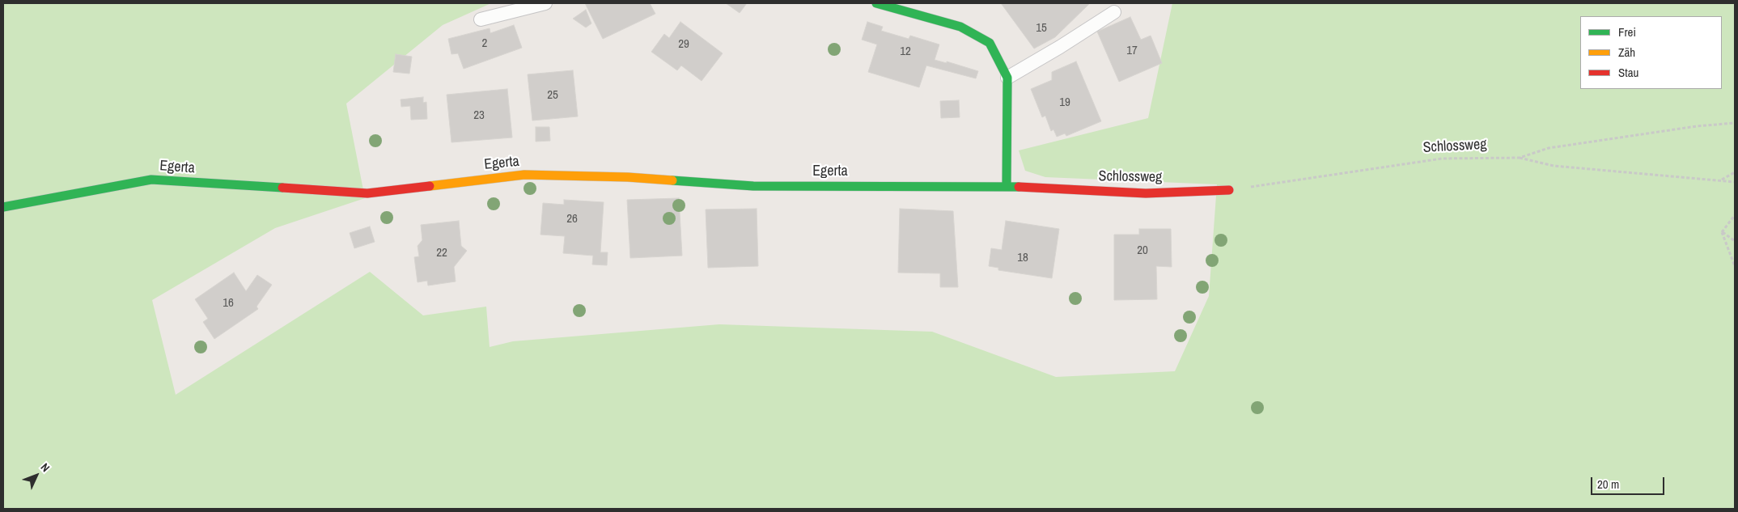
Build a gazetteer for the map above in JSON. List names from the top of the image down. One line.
{"streets":{"street":["Schlossweg","Egerta"]},"crossings":[["Schlossweg","Egerta"]],"house_numbers":["15","2","29","17","12","25","19","23","26","20","22","18","16"],"legend":["Frei","Zäh","Stau"],"scale_bar":"20 m","north":"top right"}
